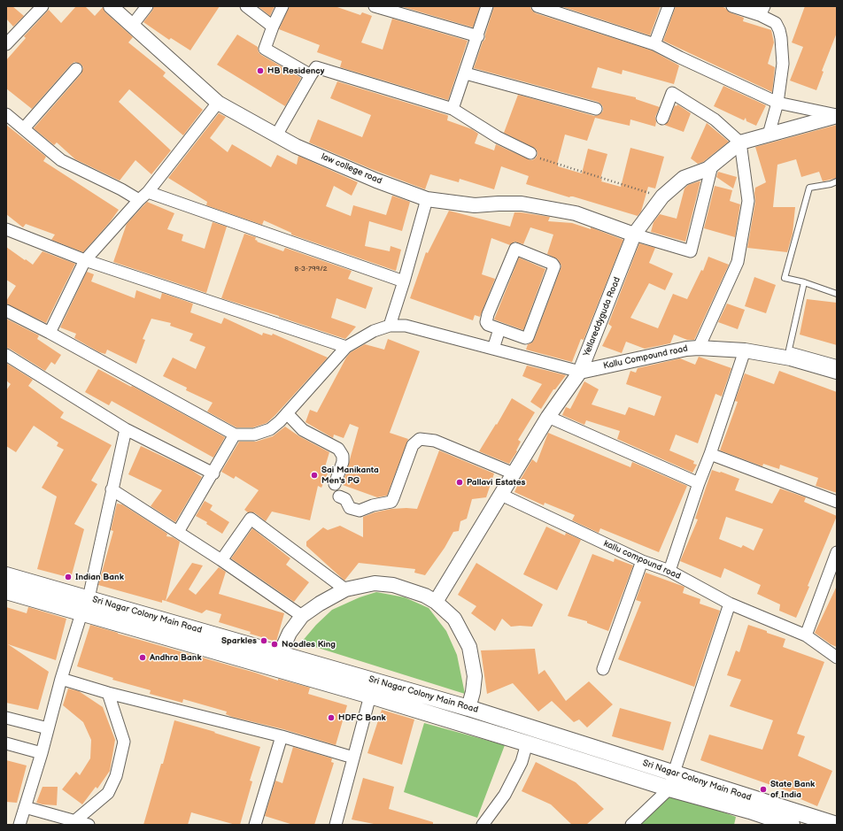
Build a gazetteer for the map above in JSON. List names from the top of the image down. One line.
{"streets":{"main road":["Sri Nagar Colony Main Road"],"street":["law college road","Yellareddyguda Road","Kallu Compound road","kallu compound road"]},"crossings":[["law college road","Yellareddyguda Road"],["Yellareddyguda Road","Kallu Compound road"],["Yellareddyguda Road","kallu compound road"]],"places":["HB Residency","Sai Manikanta Men's PG","Pallavi Estates","Indian Bank","Sparkles","Noodles King","Andhra Bank","HDFC Bank","State Bank of India"],"house_numbers":["8-3-799/2"]}
